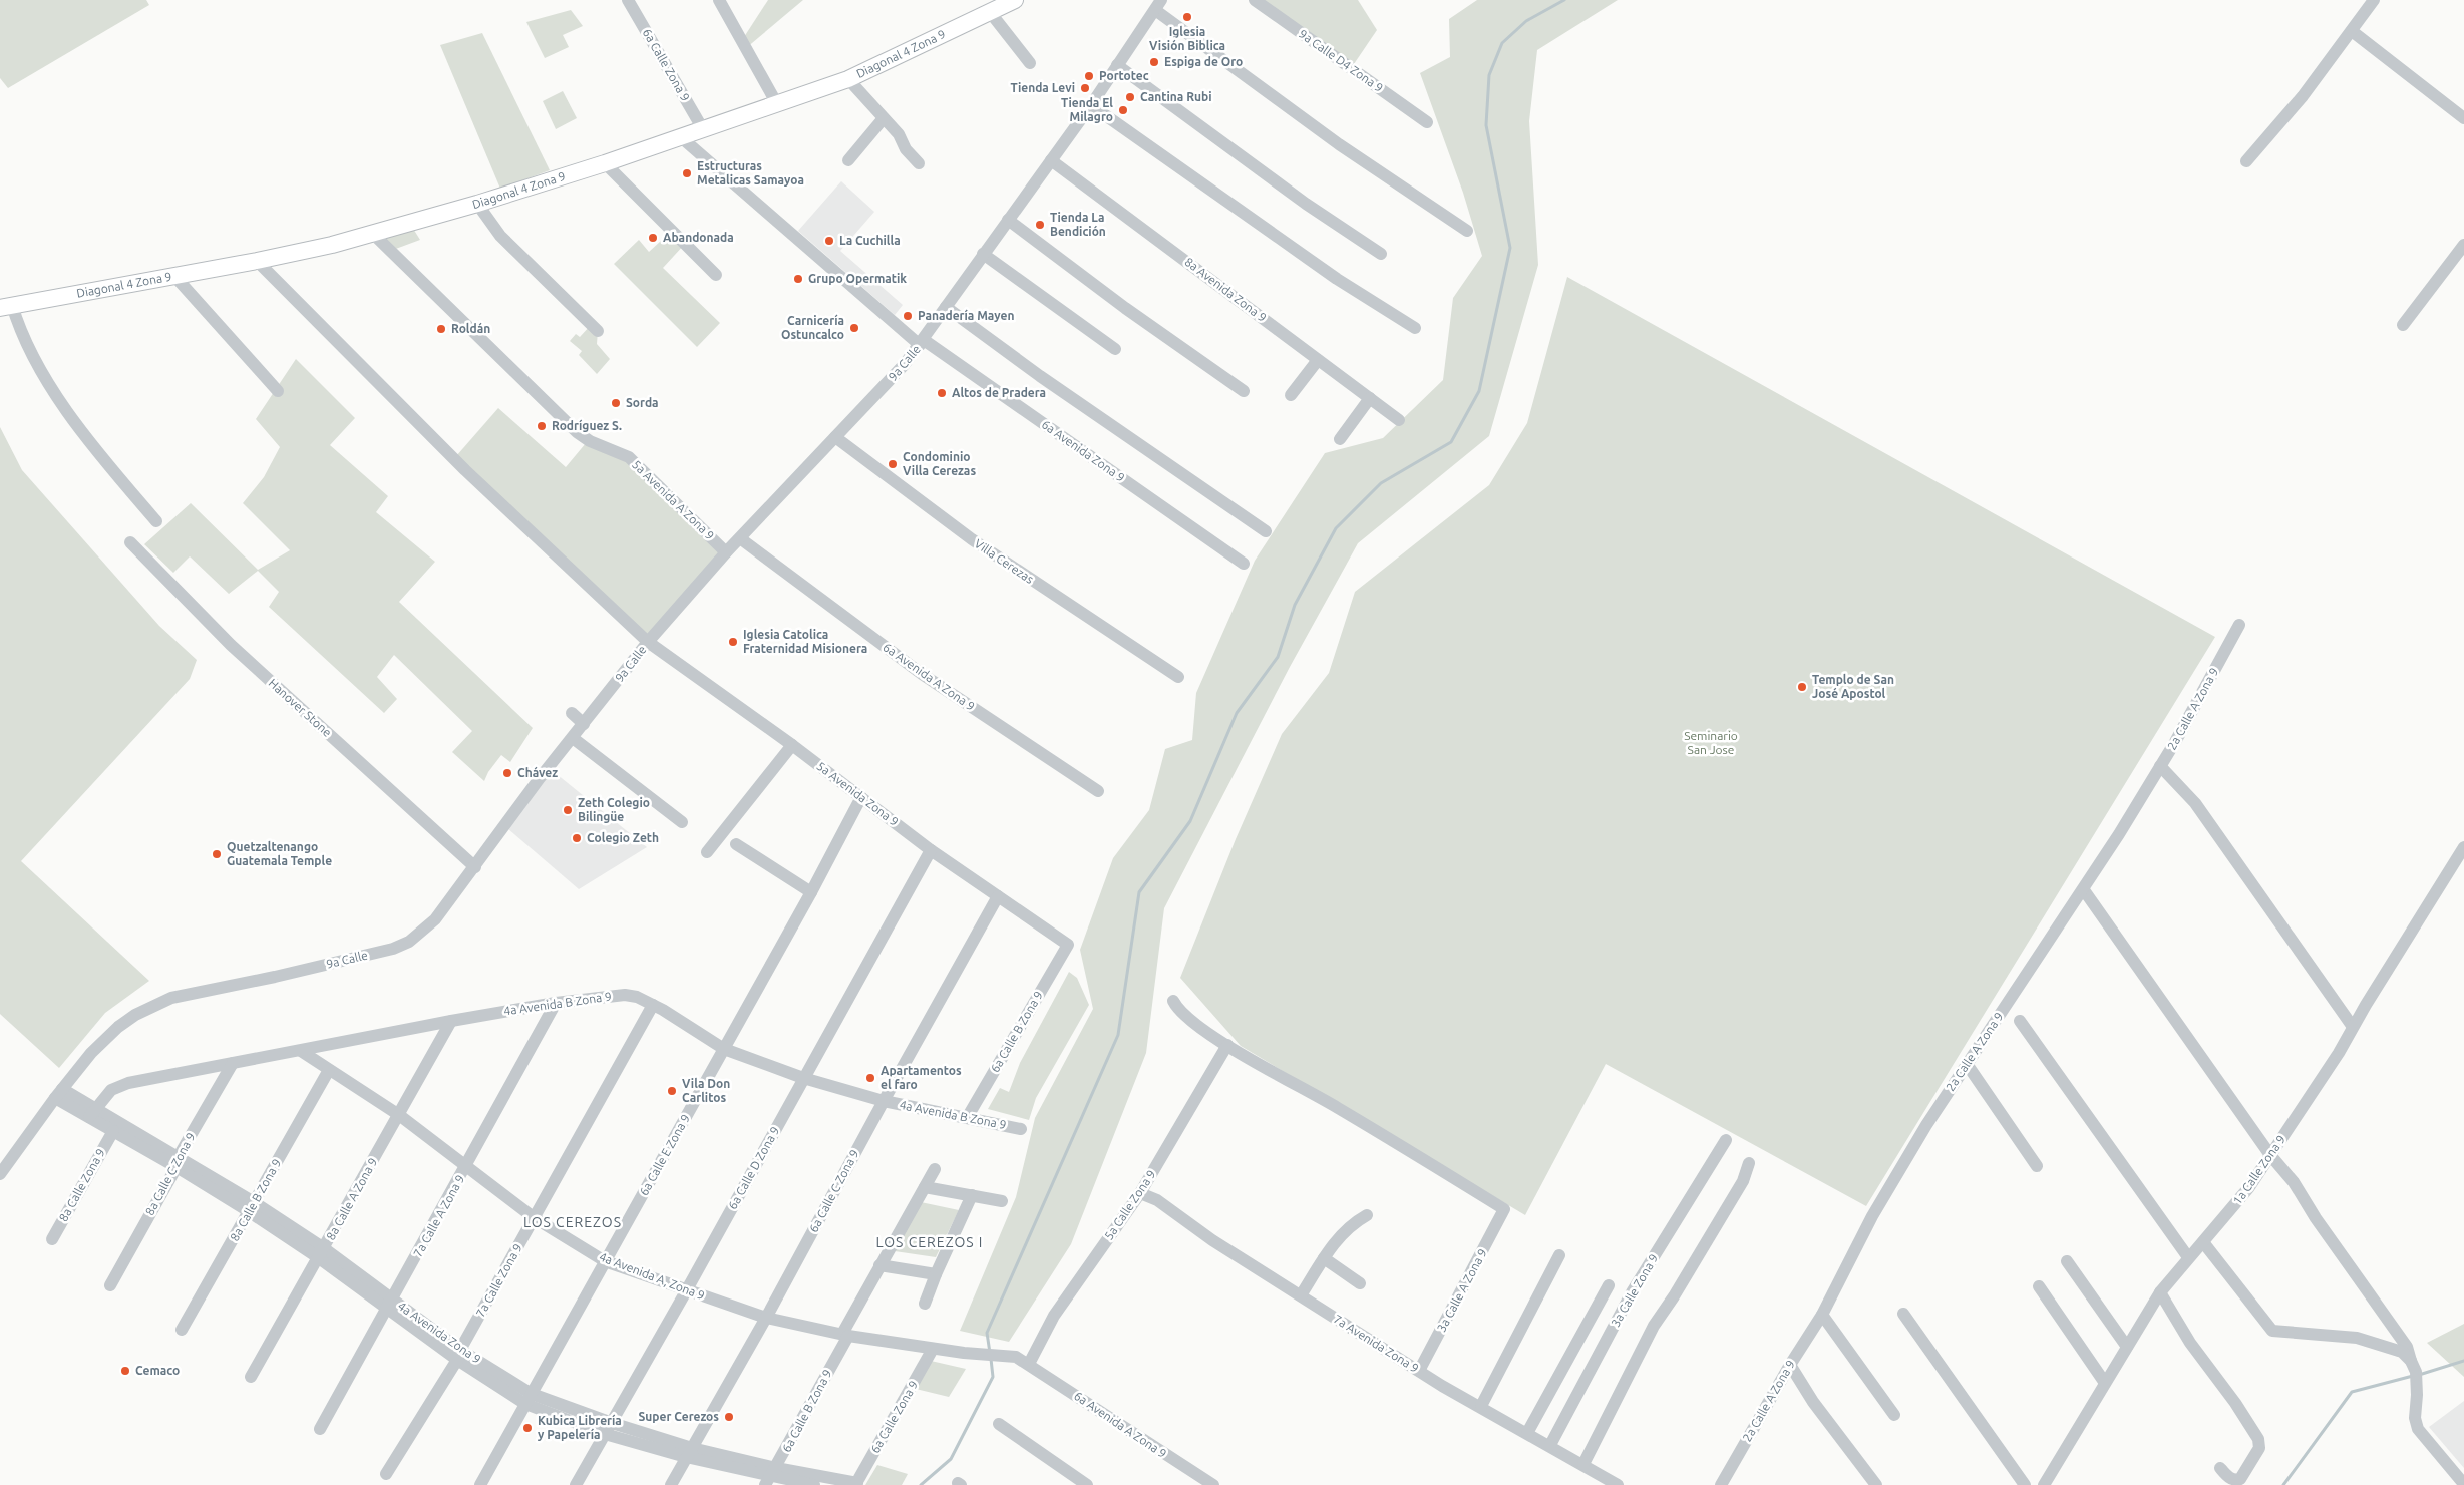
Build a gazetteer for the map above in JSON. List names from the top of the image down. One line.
{"streets":{"main road":["Diagonal 4 Zona 9"],"street":["9a Calle D4 Zona 9","6a Calle Zona 9","8a Avenida Zona 9","9a Calle","6a Avenida Zona 9","5a Avenida A Zona 9","Villa Cerezas","6a Avenida A Zona 9","Hanover Stone","2a Calle A Zona 9","5a Avenida Zona 9","4a Avenida B Zona 9","6a Calle B Zona 9","6a Calle E Zona 9","6a Calle D Zona 9","1a Calle Zona 9","8a Calle C Zona 9","8a Calle Zona 9","6a Calle C Zona 9","8a Calle A Zona 9","8a Calle B Zona 9","5a Calle Zona 9","7a Calle A Zona 9","4a Avenida A, Zona 9","7a Calle Zona 9","3a Calle A Zona 9","3a Calle Zona 9","4a Avenida Zona 9","7a Avenida Zona 9"]},"crossings":[["Diagonal 4 Zona 9","6a Calle Zona 9"],["Diagonal 4 Zona 9","6a Avenida Zona 9"],["Diagonal 4 Zona 9","5a Avenida A Zona 9"],["Diagonal 4 Zona 9","5a Avenida Zona 9"],["6a Calle Zona 9","4a Avenida A, Zona 9"],["6a Calle Zona 9","4a Avenida Zona 9"],["8a Avenida Zona 9","9a Calle"],["9a Calle","6a Avenida Zona 9"],["9a Calle","5a Avenida A Zona 9"],["9a Calle","Villa Cerezas"],["9a Calle","6a Avenida A Zona 9"],["9a Calle","Hanover Stone"],["9a Calle","5a Avenida Zona 9"],["9a Calle","4a Avenida Zona 9"],["6a Avenida A Zona 9","5a Calle Zona 9"],["6a Avenida A Zona 9","4a Avenida A, Zona 9"],["5a Avenida Zona 9","6a Calle B Zona 9"],["5a Avenida Zona 9","6a Calle E Zona 9"],["5a Avenida Zona 9","6a Calle D Zona 9"],["5a Avenida Zona 9","6a Calle C Zona 9"],["4a Avenida B Zona 9","6a Calle B Zona 9"],["4a Avenida B Zona 9","6a Calle E Zona 9"],["4a Avenida B Zona 9","6a Calle D Zona 9"],["4a Avenida B Zona 9","8a Calle C Zona 9"],["4a Avenida B Zona 9","6a Calle C Zona 9"],["4a Avenida B Zona 9","8a Calle A Zona 9"],["4a Avenida B Zona 9","7a Calle A Zona 9"],["4a Avenida B Zona 9","4a Avenida A, Zona 9"],["4a Avenida B Zona 9","7a Calle Zona 9"],["4a Avenida B Zona 9","4a Avenida Zona 9"],["6a Calle B Zona 9","4a Avenida A, Zona 9"],["6a Calle B Zona 9","4a Avenida Zona 9"],["6a Calle E Zona 9","4a Avenida A, Zona 9"],["6a Calle E Zona 9","4a Avenida Zona 9"],["6a Calle D Zona 9","4a Avenida A, Zona 9"],["6a Calle D Zona 9","4a Avenida Zona 9"],["8a Calle C Zona 9","4a Avenida Zona 9"],["8a Calle Zona 9","4a Avenida Zona 9"],["6a Calle C Zona 9","4a Avenida A, Zona 9"],["6a Calle C Zona 9","4a Avenida Zona 9"],["8a Calle A Zona 9","4a Avenida A, Zona 9"],["8a Calle A Zona 9","4a Avenida Zona 9"],["8a Calle B Zona 9","4a Avenida A, Zona 9"],["8a Calle B Zona 9","4a Avenida Zona 9"],["5a Calle Zona 9","4a Avenida A, Zona 9"],["5a Calle Zona 9","3a Calle A Zona 9"],["5a Calle Zona 9","7a Avenida Zona 9"],["7a Calle A Zona 9","4a Avenida A, Zona 9"],["7a Calle A Zona 9","4a Avenida Zona 9"],["4a Avenida A, Zona 9","7a Calle Zona 9"],["7a Calle Zona 9","4a Avenida Zona 9"],["3a Calle A Zona 9","7a Avenida Zona 9"],["3a Calle Zona 9","7a Avenida Zona 9"]],"districts":["LOS CEREZOS","LOS CEREZOS I"],"parks":["Seminario San Jose"],"places":["Iglesia Visión Biblica","Espiga de Oro","Portotec","Tienda Levi","Cantina Rubi","Tienda El Milagro","Estructuras Metalicas Samayoa","Tienda La Bendición","Abandonada","La Cuchilla","Grupo Opermatik","Panadería Mayen","Carnicería Ostuncalco","Roldán","Altos de Pradera","Sorda","Rodríguez S.","Condominio Villa Cerezas","Iglesia Catolica Fraternidad Misionera","Templo de San José Apostol","Chávez","Zeth Colegio Bilingüe","Colegio Zeth","Quetzaltenango Guatemala Temple","Apartamentos el faro","Vila Don Carlitos","Cemaco","Super Cerezos","Kubica Librería y Papelería"]}
